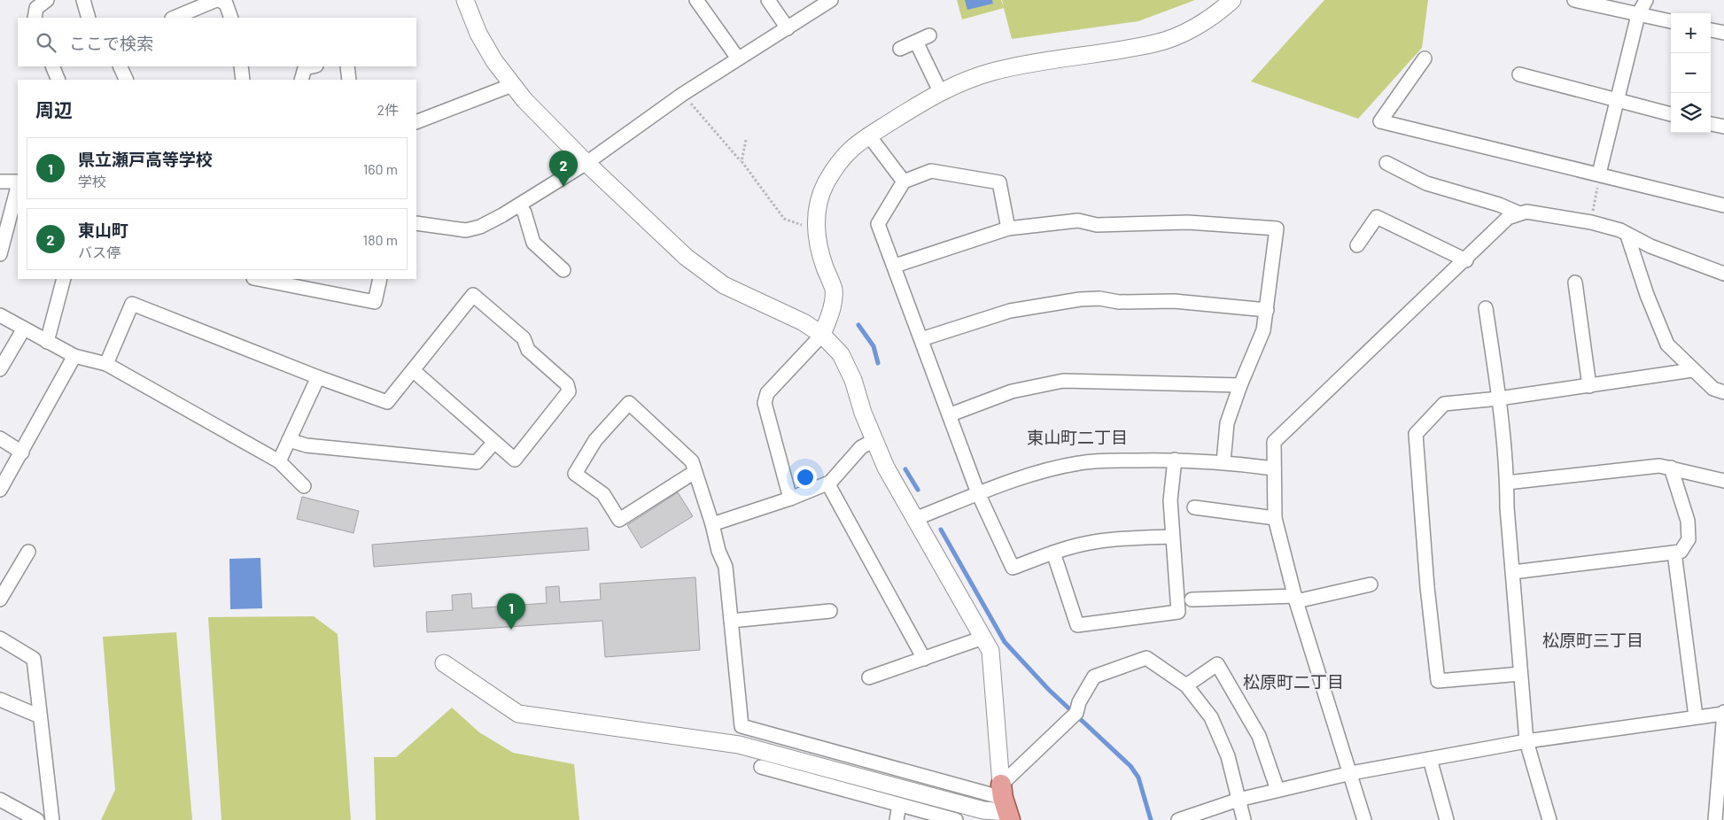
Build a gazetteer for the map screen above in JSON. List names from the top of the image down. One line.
{"districts":["東山町二丁目","松原町三丁目","松原町二丁目"],"page":{"map_buttons":["+","−"],"search":"ここで検索","heading":["周辺","2件"],"list":[{"mark":"1","name":"県立瀬戸高等学校","note":"学校","value":"160 m"},{"mark":"2","name":"東山町","note":"バス停","value":"180 m"}],"pins":["2","1"]}}
